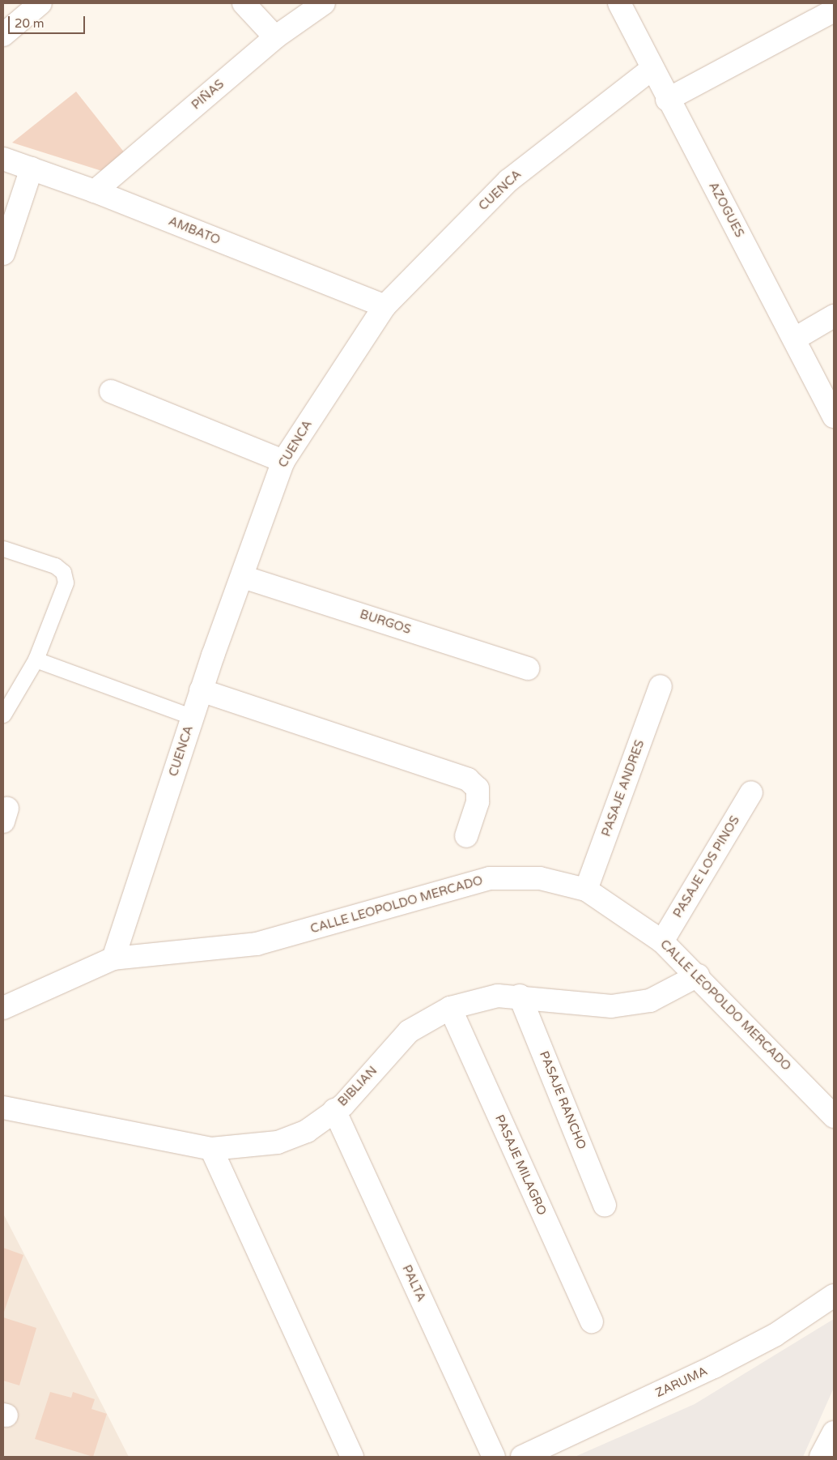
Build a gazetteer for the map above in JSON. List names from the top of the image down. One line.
{"streets":{"street":["PIÑAS","CUENCA","AZOGUES","AMBATO","BURGOS","PASAJE ANDRES","PASAJE LOS PINOS","CALLE LEOPOLDO MERCADO","BIBLIAN","PASAJE RANCHO","PASAJE MILAGRO","PALTA","ZARUMA"]},"crossings":[["PIÑAS","AMBATO"],["CUENCA","AZOGUES"],["CUENCA","AMBATO"],["CUENCA","BURGOS"],["CUENCA","CALLE LEOPOLDO MERCADO"],["PASAJE ANDRES","CALLE LEOPOLDO MERCADO"],["PASAJE LOS PINOS","CALLE LEOPOLDO MERCADO"],["CALLE LEOPOLDO MERCADO","BIBLIAN"],["BIBLIAN","PASAJE RANCHO"],["BIBLIAN","PASAJE MILAGRO"],["BIBLIAN","PALTA"]],"scale_bar":"20 m"}
